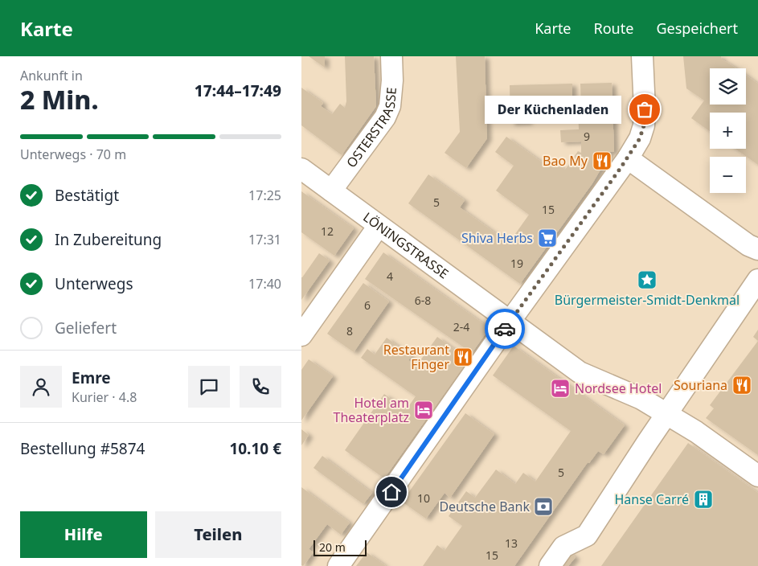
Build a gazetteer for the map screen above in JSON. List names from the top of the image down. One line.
{"streets":{"street":["OSTERSTRASSE","LÖNINGSTRASSE"]},"crossings":[["OSTERSTRASSE","LÖNINGSTRASSE"]],"places":{"other":["Der Küchenladen"],"restaurant":["Bao My","Restaurant Finger","Souriana"],"supermarket":["Shiva Herbs"],"place":["Bürgermeister-Smidt-Denkmal"],"hotel":["Nordsee Hotel","Hotel am Theaterplatz"],"building":["Hanse Carré"],"bank":["Deutsche Bank"]},"house_numbers":["9","5","15","12","19","4","6-8","6","2-4","8","5","10","13","15"],"scale_bar":"20 m","page":{"header":"Karte","nav":["Karte","Route","Gespeichert"],"heading":["2 Min.","Ankunft in","17:44–17:49"],"panel":["Emre","Kurier · 4.8","Bestellung #5874","10.10 €"],"map_buttons":["+","−"],"bubble":"Der Küchenladen","bar":"Unterwegs · 70 m","list":[["Bestätigt","17:25"],["In Zubereitung","17:31"],["Unterwegs","17:40"],"Geliefert"],"buttons":["Hilfe","Teilen"],"scale":"20 m"}}
